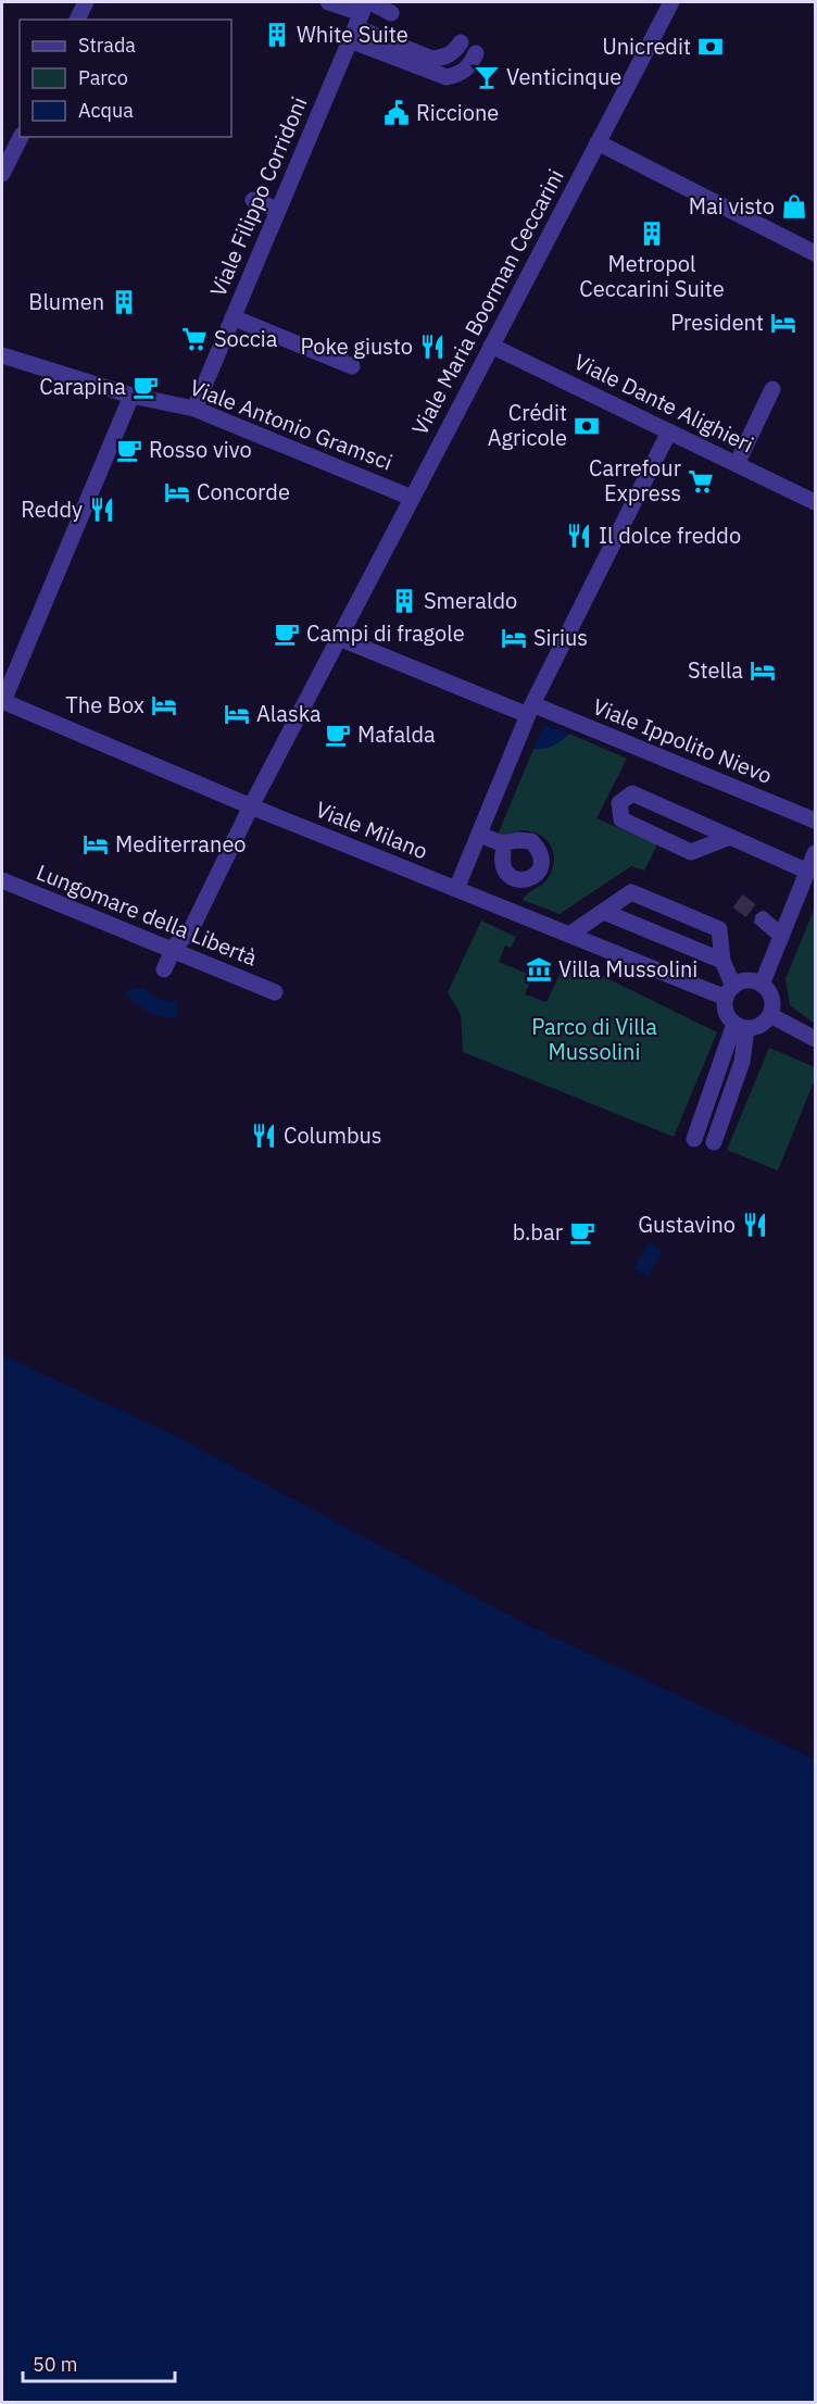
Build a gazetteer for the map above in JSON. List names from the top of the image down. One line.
{"streets":{"street":["Viale Filippo Corridoni","Viale Maria Boorman Ceccarini","Viale Dante Alighieri","Viale Antonio Gramsci","Viale Ippolito Nievo","Viale Milano","Lungomare della Libertà"]},"crossings":[["Viale Filippo Corridoni","Viale Antonio Gramsci"],["Viale Maria Boorman Ceccarini","Viale Dante Alighieri"],["Viale Maria Boorman Ceccarini","Viale Antonio Gramsci"],["Viale Maria Boorman Ceccarini","Viale Ippolito Nievo"],["Viale Maria Boorman Ceccarini","Viale Milano"],["Viale Maria Boorman Ceccarini","Lungomare della Libertà"]],"parks":["Parco di Villa Mussolini"],"places":{"building":["White Suite","Metropol Ceccarini Suite","Blumen","Smeraldo"],"bank":["Unicredit","Crédit Agricole"],"bar":["Venticinque"],"public building":["Riccione"],"shop":["Mai visto"],"hotel":["President","Concorde","Sirius","Stella","The Box","Alaska","Mediterraneo"],"supermarket":["Soccia","Carrefour Express"],"restaurant":["Poke giusto","Reddy","Il dolce freddo","Columbus","Gustavino"],"cafe":["Carapina","Rosso vivo","Campi di fragole","Mafalda","b.bar"],"museum":["Villa Mussolini"]},"legend":["Strada","Parco","Acqua"],"scale_bar":"50 m"}
